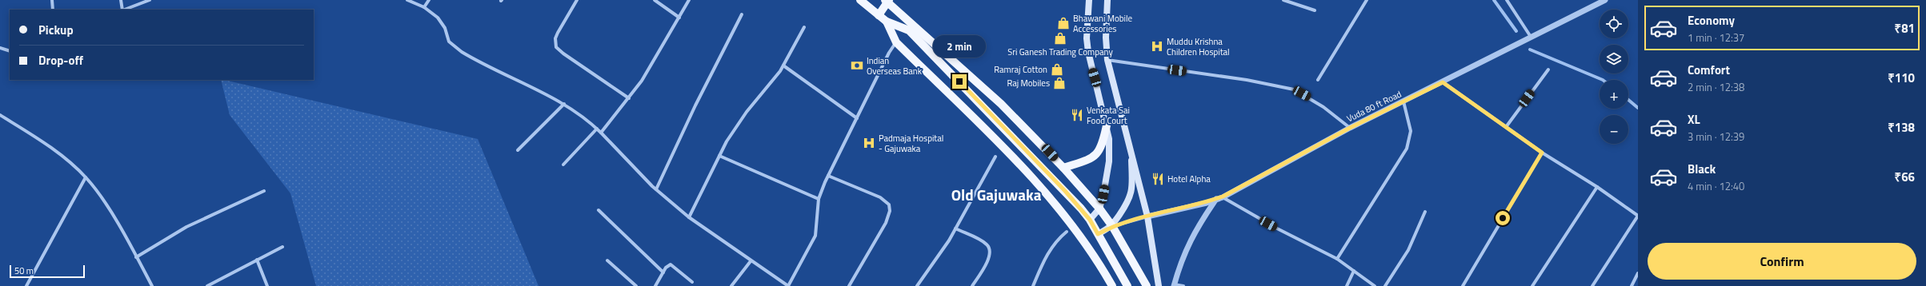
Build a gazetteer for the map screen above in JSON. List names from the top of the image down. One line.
{"streets":{"street":["Vuda 80 ft Road"]},"districts":["Old Gajuwaka"],"places":{"shop":["Bhawani Mobile Accessories","Sri Ganesh Trading Company","Ramraj Cotton","Raj Mobiles"],"hospital":["Muddu Krishna Children Hospital","Padmaja Hospital - Gajuwaka"],"bank":["Indian Overseas Bank"],"restaurant":["Venkata Sai Food Court","Hotel Alpha"]},"scale_bar":"50 m","page":{"list":[{"name":"Economy","note":"1 min · 12:37","value":"₹81"},{"name":"Comfort","note":"2 min · 12:38","value":"₹110"},{"name":"XL","note":"3 min · 12:39","value":"₹138"},{"name":"Black","note":"4 min · 12:40","value":"₹66"}],"map_buttons":["+","−"],"banner":["Pickup","Drop-off"],"bubble":"2 min","buttons":"Confirm","scale":"50 m"}}
